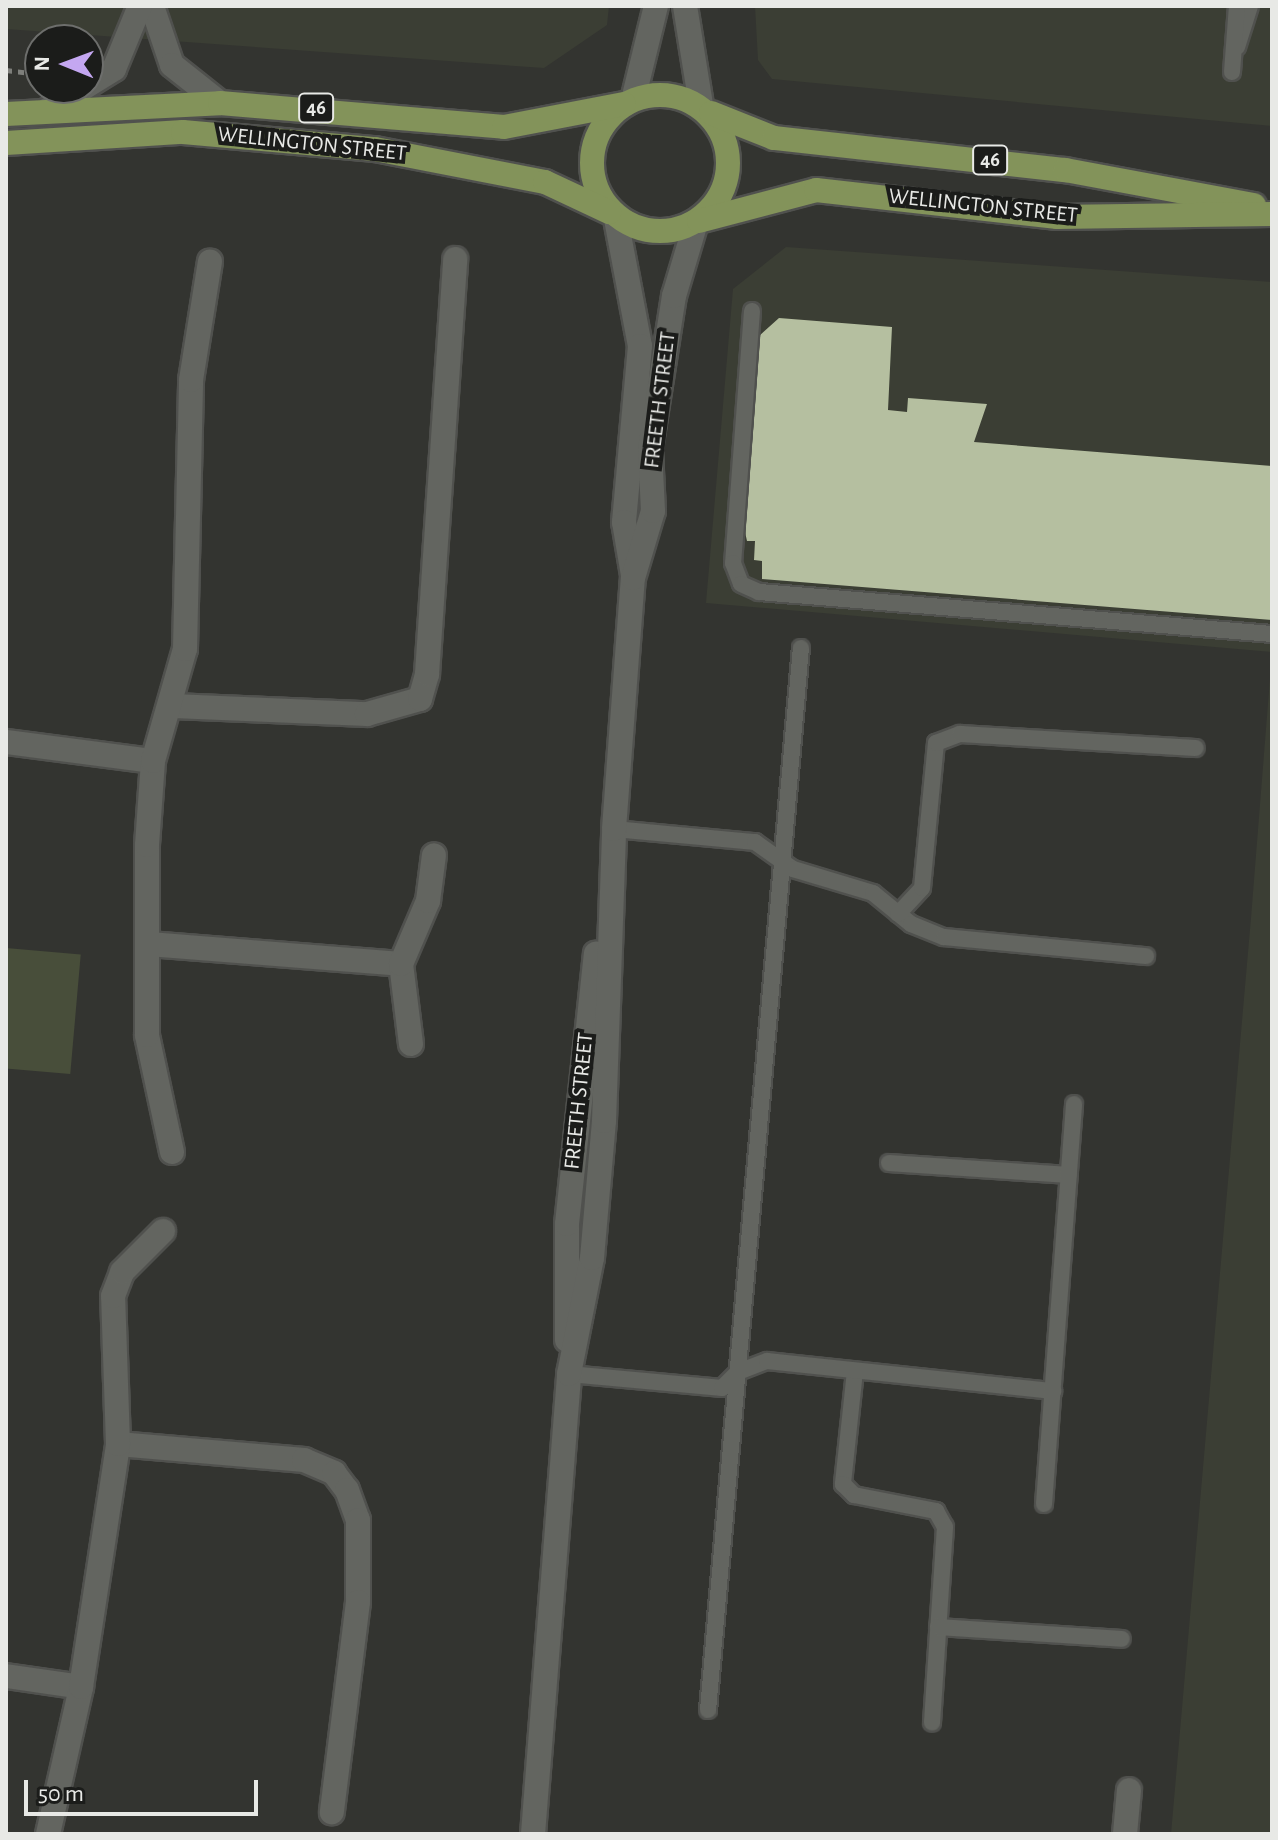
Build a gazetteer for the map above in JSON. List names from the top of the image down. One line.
{"streets":{"main road":["46","WELLINGTON STREET"],"street":["FREETH STREET"]},"crossings":[["46","WELLINGTON STREET"],["46","FREETH STREET"],["WELLINGTON STREET","FREETH STREET"]],"scale_bar":"50 m","north":"left"}
